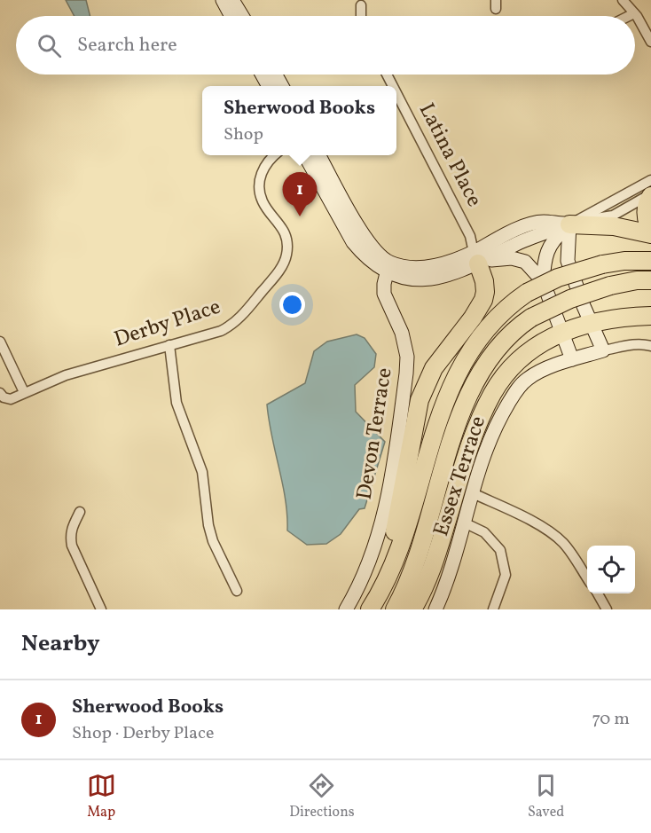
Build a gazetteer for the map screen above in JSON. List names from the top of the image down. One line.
{"streets":{"street":["Latina Place","Derby Place","Devon Terrace","Essex Terrace"]},"page":{"search":"Search here","popup":["Sherwood Books","Shop"],"pins":"1","heading":"Nearby","list":[{"mark":"1","name":"Sherwood Books","note":"Shop · Derby Place","value":"70 m"}],"nav":["Map","Directions","Saved"]}}
